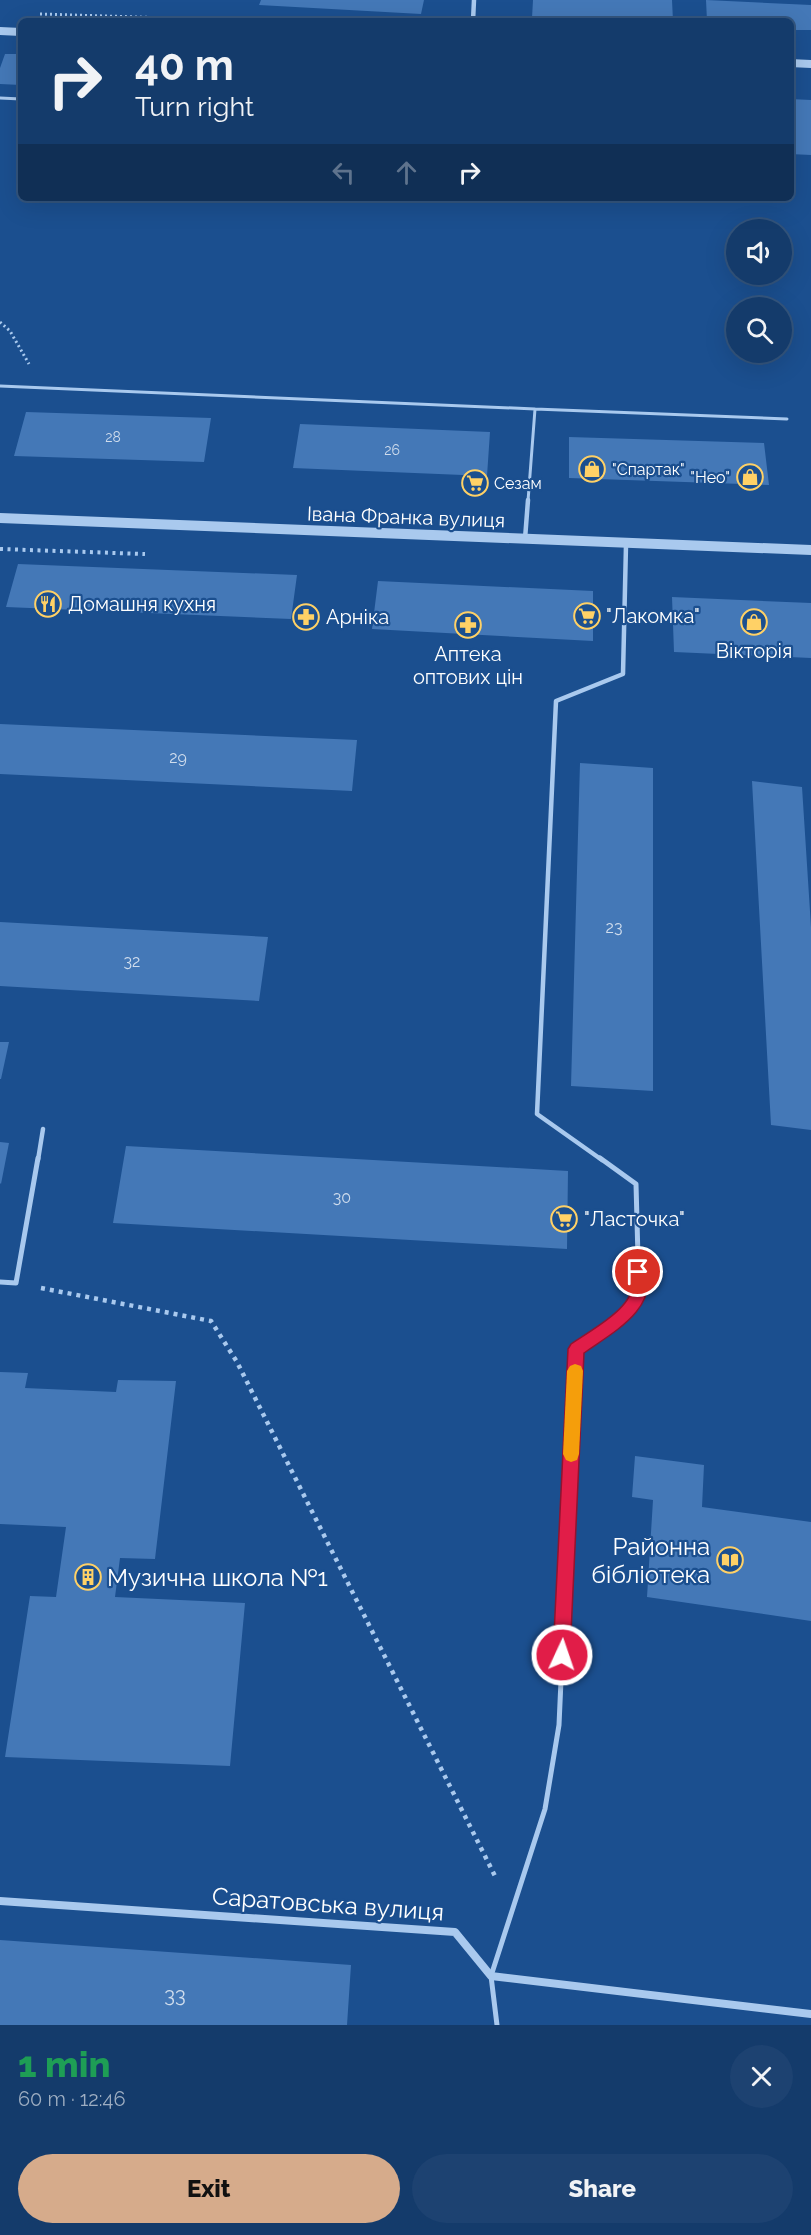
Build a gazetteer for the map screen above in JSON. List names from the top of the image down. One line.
{"streets":{"street":["Івана Франка вулиця","Саратовська вулиця"]},"places":{"shop":["\"Спартак\"","\"Нео\"","Вікторія"],"supermarket":["Сезам","\"Лакомка\"","\"Ласточка\""],"restaurant":["Домашня кухня"],"pharmacy":["Арніка","Аптека оптових цін"],"library":["Районна бібліотека"],"building":["Музична школа №1"]},"house_numbers":["28","26","29","23","32","30","33"],"page":{"turn":["40 m","Turn right"],"heading":["1 min","60 m · 12:46"],"buttons":["Exit","Share"]}}
